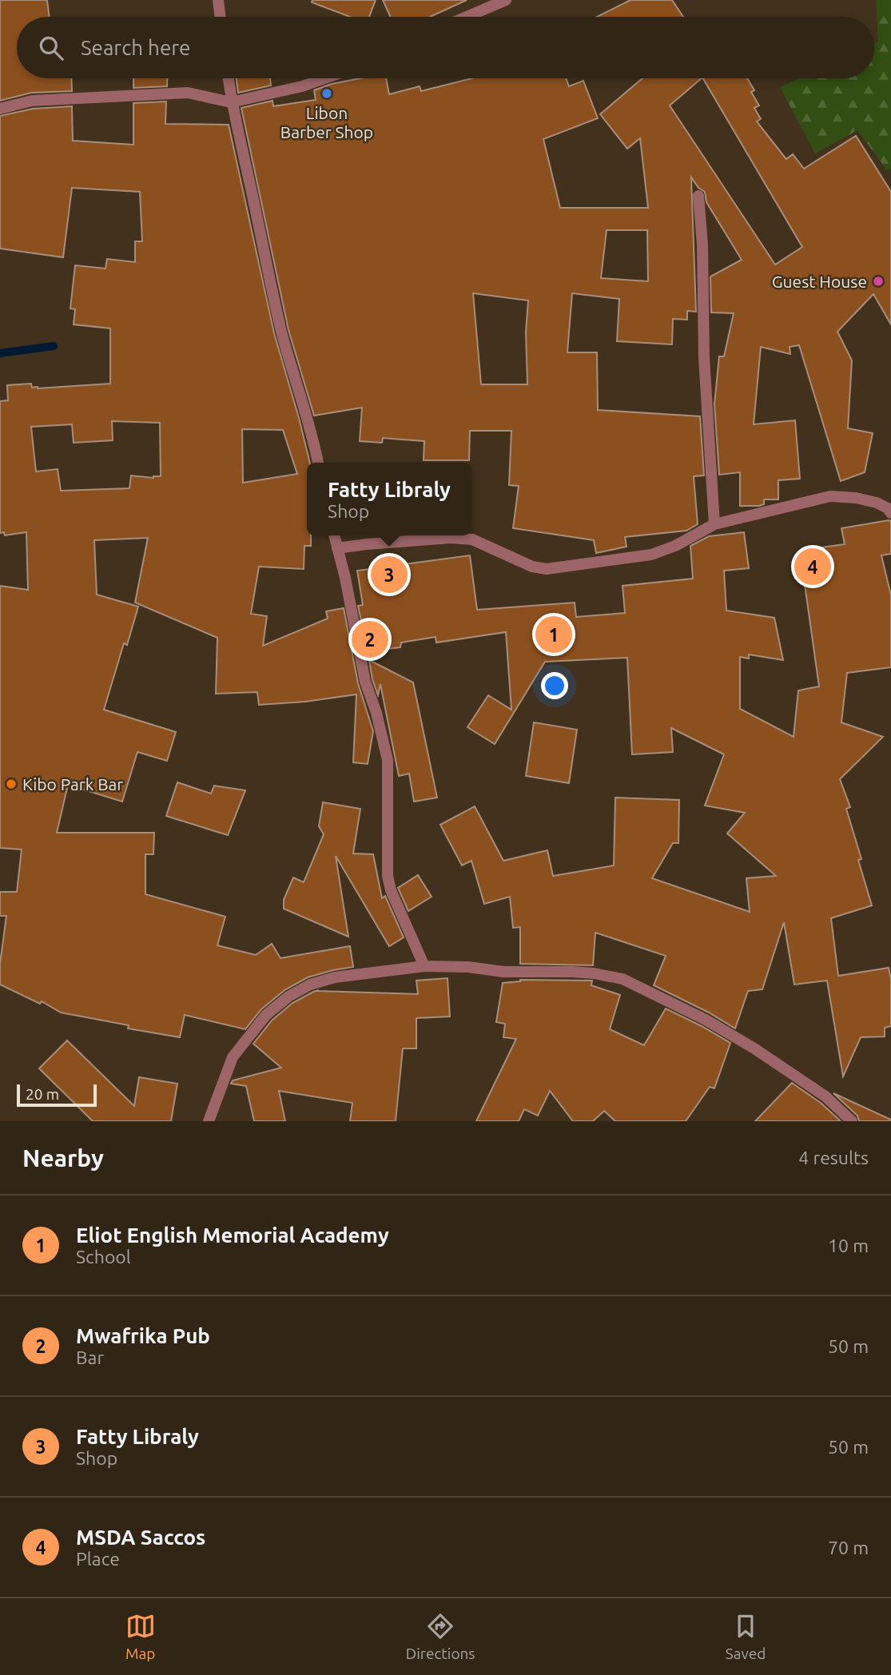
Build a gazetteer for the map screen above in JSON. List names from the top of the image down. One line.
{"places":["Libon Barber Shop","Guest House","Kibo Park Bar"],"scale_bar":"20 m","page":{"search":"Search here","popup":["Fatty Libraly","Shop"],"pins":["4","3","1","2"],"scale":"20 m","heading":["Nearby","4 results"],"list":[{"mark":"1","name":"Eliot English Memorial Academy","note":"School","value":"10 m"},{"mark":"2","name":"Mwafrika Pub","note":"Bar","value":"50 m"},{"mark":"3","name":"Fatty Libraly","note":"Shop","value":"50 m"},{"mark":"4","name":"MSDA Saccos","note":"Place","value":"70 m"}],"nav":["Map","Directions","Saved"]}}
